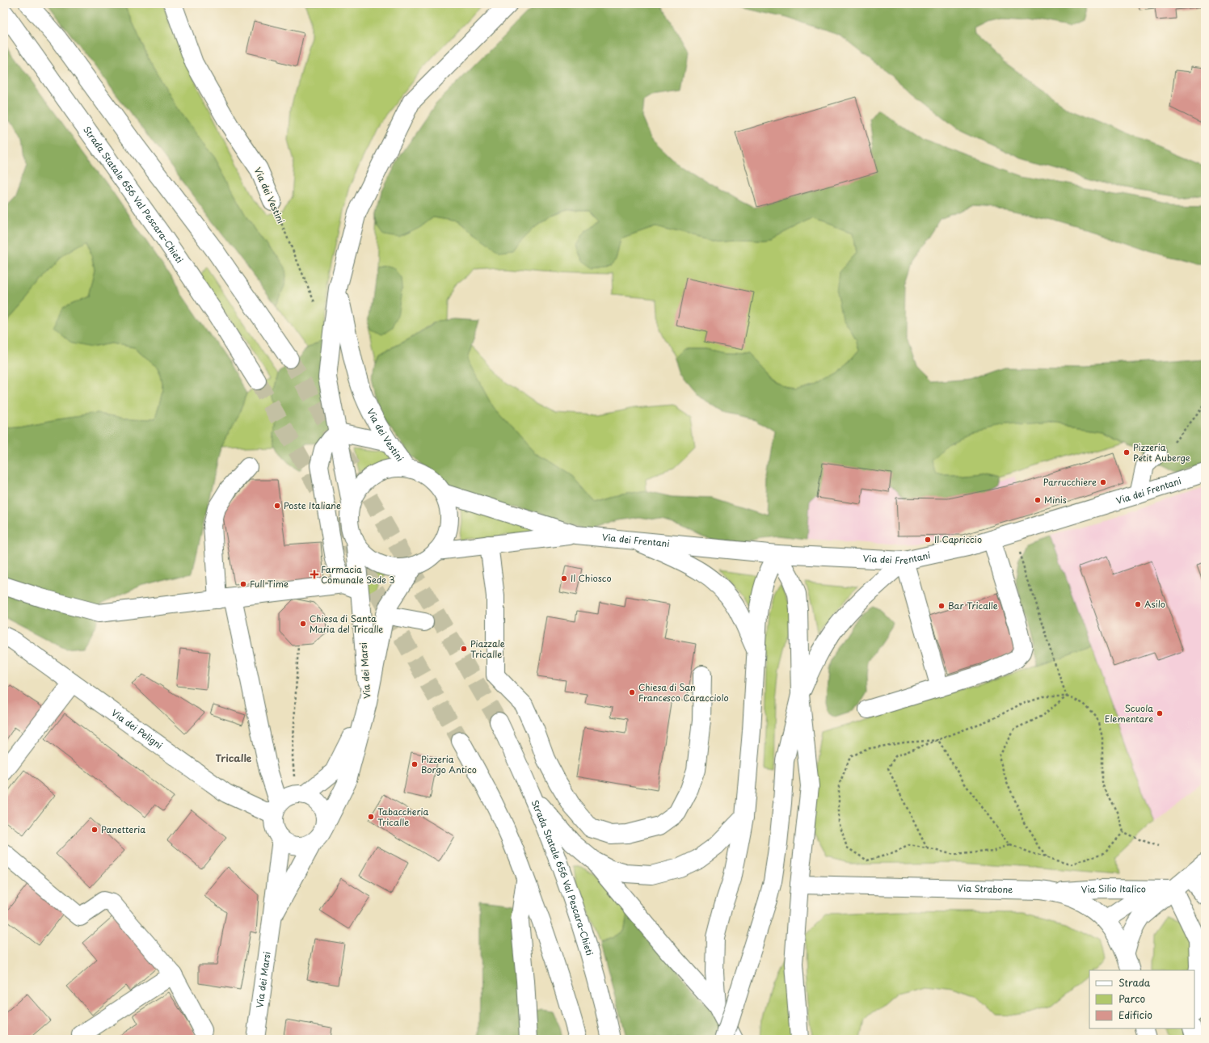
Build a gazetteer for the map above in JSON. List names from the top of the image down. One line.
{"streets":{"main road":["Strada Statale 656 Val Pescara-Chieti","Via dei Vestini","Via dei Frentani","Via dei Marsi","Via dei Peligni","Via Strabone","Via Silio Italico"]},"crossings":[["Via dei Vestini","Via dei Frentani"],["Via dei Vestini","Via dei Marsi"],["Via dei Frentani","Via dei Marsi"],["Via dei Marsi","Via dei Peligni"],["Via Strabone","Via Silio Italico"]],"districts":["Tricalle"],"places":{"other":["Pizzeria Petit Auberge","Parrucchiere","Minis","Poste Italiane","Il Capriccio","Il Chiosco","Full Time","Asilo","Bar Tricalle","Chiesa di Santa Maria del Tricalle","Piazzale Tricalle","Chiesa di San Francesco Caracciolo","Scuola Elementare","Pizzeria Borgo Antico","Tabaccheria Tricalle","Panetteria"],"health":["Farmacia Comunale Sede 3"]},"legend":["Strada","Parco","Edificio"]}
